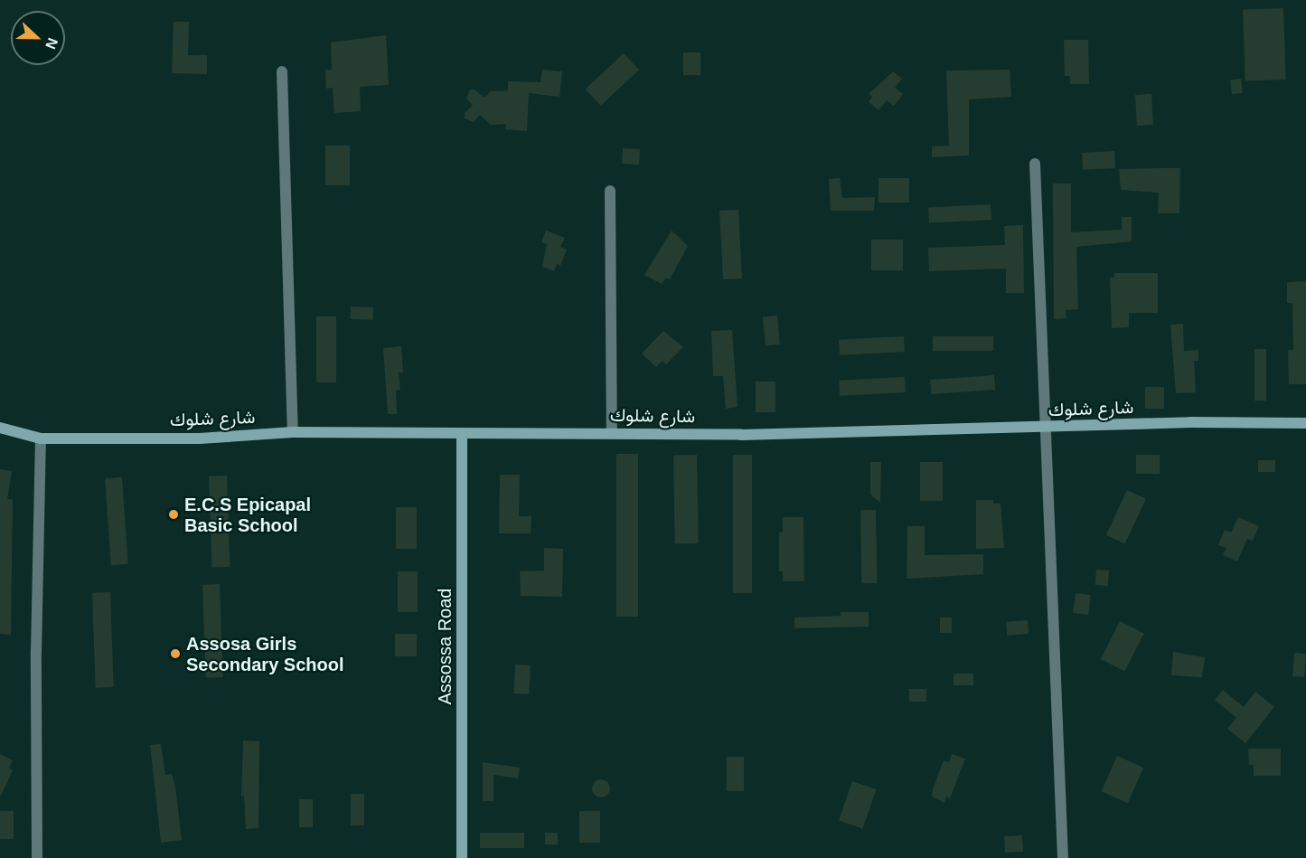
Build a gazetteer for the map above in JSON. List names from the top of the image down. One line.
{"streets":{"street":["شارع شلوك","Assossa Road"]},"crossings":[["شارع شلوك","Assossa Road"]],"places":["E.C.S Epicapal Basic School","Assosa Girls Secondary School"],"north":"right"}
